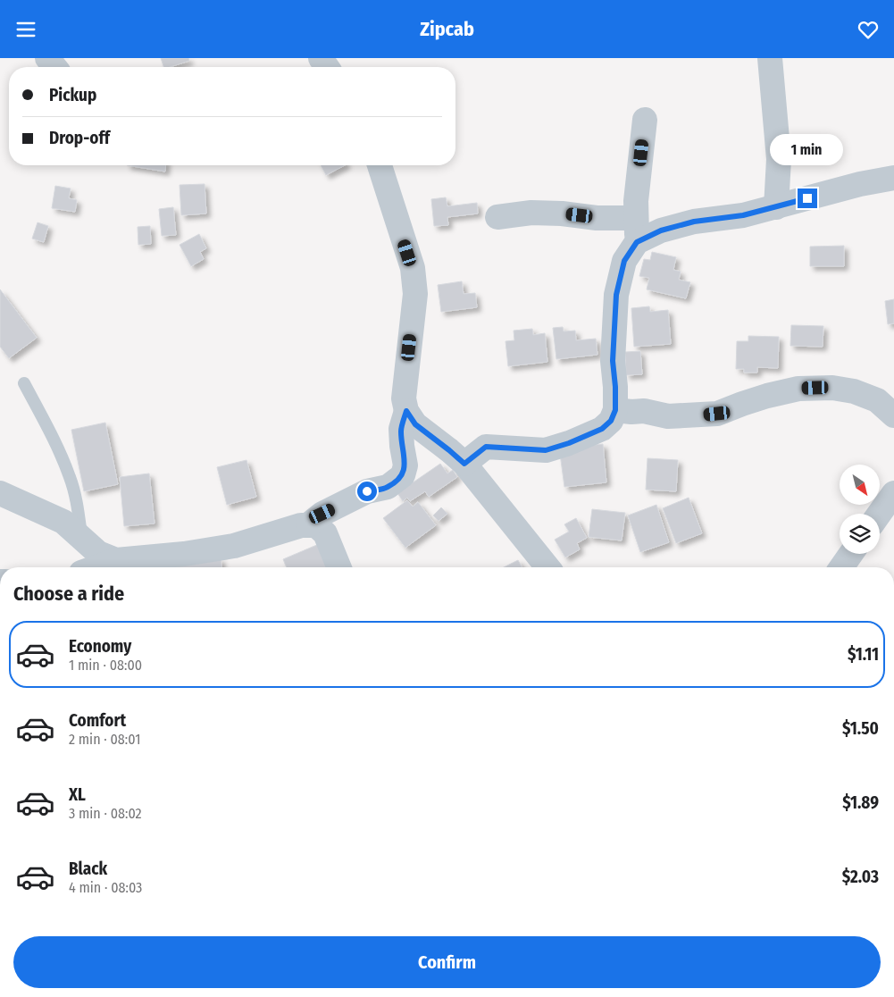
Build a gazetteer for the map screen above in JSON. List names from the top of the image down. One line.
{"north":"bottom right","page":{"header":"Zipcab","banner":["Pickup","Drop-off"],"bubble":"1 min","heading":"Choose a ride","list":[{"name":"Economy","note":"1 min · 08:00","value":"$1.11"},{"name":"Comfort","note":"2 min · 08:01","value":"$1.50"},{"name":"XL","note":"3 min · 08:02","value":"$1.89"},{"name":"Black","note":"4 min · 08:03","value":"$2.03"}],"buttons":"Confirm"}}
